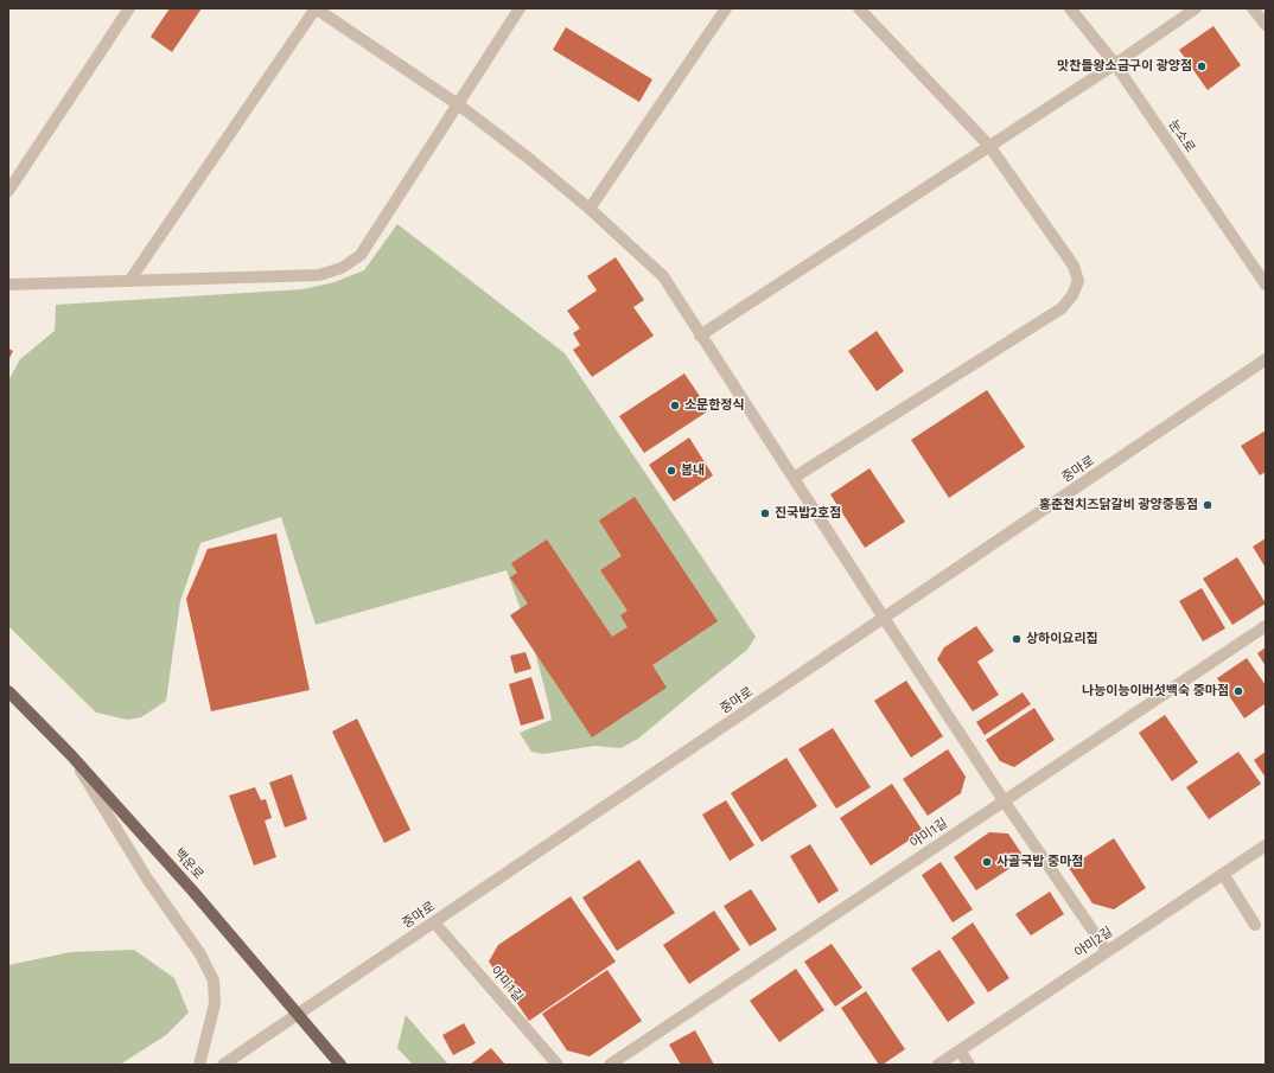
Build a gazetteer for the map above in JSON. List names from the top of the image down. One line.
{"streets":{"main road":["백운로"],"street":["눈소로","중마로","아미1길","아미2길"]},"crossings":[["중마로","아미1길"],["중마로","백운로"]],"places":["맛찬들왕소금구이 광양점","소문한정식","봄내","홍춘천치즈닭갈비 광양중동점","진국밥2호점","상하이요리집","나능이능이버섯백숙 중마점","사골국밥 중마점"]}
